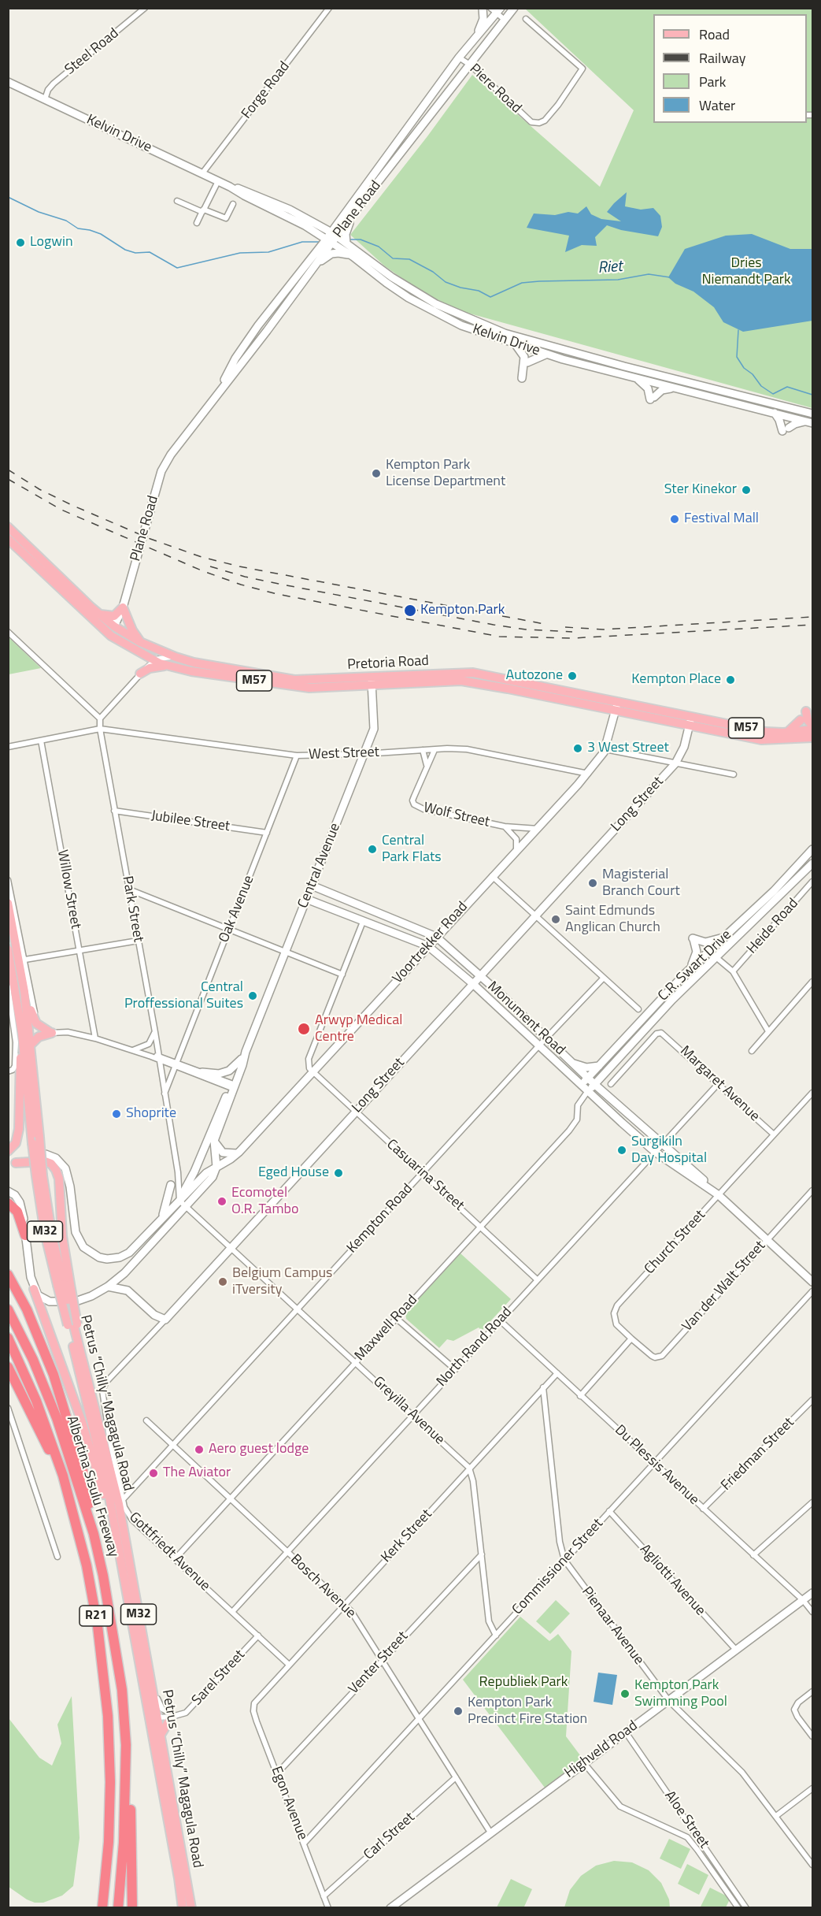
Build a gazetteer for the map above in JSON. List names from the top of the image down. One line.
{"streets":{"highway":["Albertina Sisulu Freeway","R21"],"main road":["Kelvin Drive","Plane Road","Pretoria Road","M57","Long Street","Central Avenue","Voortrekker Road","C.R. Swart Drive","Monument Road","M32","Petrus “Chilly” Magagula Road","Highveld Road"],"street":["Steel Road","Piere Road","Forge Road","West Street","Wolf Street","Jubilee Street","Willow Street","Park Street","Oak Avenue","Heide Road","Margaret Avenue","Casuarina Street","Kempton Road","Church Street","Van der Walt Street","Maxwell Road","North Rand Road","Greyilla Avenue","Friedman Street","Du Plessis Avenue","Kerk Street","Gottfriedt Avenue","Commissioner Street","Agliotti Avenue","Bosch Avenue","Pienaar Avenue","Venter Street","Sarel Street","Egon Avenue","Aloe Street","Carl Street"]},"crossings":[["Steel Road","Kelvin Drive"],["Piere Road","Plane Road"],["Forge Road","Kelvin Drive"],["Kelvin Drive","Plane Road"],["Plane Road","Pretoria Road"],["Pretoria Road","Long Street"],["Pretoria Road","Central Avenue"],["Pretoria Road","Voortrekker Road"],["West Street","Central Avenue"],["West Street","Willow Street"],["West Street","Park Street"],["West Street","Oak Avenue"],["West Street","Voortrekker Road"],["Long Street","Monument Road"],["Long Street","Casuarina Street"],["Long Street","Greyilla Avenue"],["Long Street","Gottfriedt Avenue"],["Wolf Street","Voortrekker Road"],["Jubilee Street","Park Street"],["Jubilee Street","Oak Avenue"],["Central Avenue","Park Street"],["Central Avenue","Monument Road"],["Central Avenue","Greyilla Avenue"],["Park Street","Oak Avenue"],["Park Street","Greyilla Avenue"],["Voortrekker Road","Monument Road"],["Voortrekker Road","Casuarina Street"],["Voortrekker Road","Greyilla Avenue"],["C.R. Swart Drive","Monument Road"],["C.R. Swart Drive","Maxwell Road"],["Monument Road","Kempton Road"],["Monument Road","Church Street"],["Monument Road","Van der Walt Street"],["Monument Road","Maxwell Road"],["Monument Road","North Rand Road"],["Margaret Avenue","Church Street"],["Margaret Avenue","North Rand Road"],["Casuarina Street","Kempton Road"],["Casuarina Street","Maxwell Road"],["Casuarina Street","North Rand Road"],["Kempton Road","Petrus “Chilly” Magagula Road"],["Kempton Road","Greyilla Avenue"],["Kempton Road","Gottfriedt Avenue"],["Kempton Road","Bosch Avenue"],["Church Street","Van der Walt Street"],["Maxwell Road","Greyilla Avenue"],["Maxwell Road","Gottfriedt Avenue"],["Maxwell Road","Bosch Avenue"],["North Rand Road","Greyilla Avenue"],["North Rand Road","Du Plessis Avenue"],["North Rand Road","Gottfriedt Avenue"],["North Rand Road","Bosch Avenue"],["Petrus “Chilly” Magagula Road","Gottfriedt Avenue"],["Petrus “Chilly” Magagula Road","Sarel Street"],["Greyilla Avenue","Kerk Street"],["Friedman Street","Du Plessis Avenue"],["Du Plessis Avenue","Kerk Street"],["Du Plessis Avenue","Commissioner Street"],["Du Plessis Avenue","Highveld Road"],["Kerk Street","Gottfriedt Avenue"],["Kerk Street","Bosch Avenue"],["Kerk Street","Pienaar Avenue"],["Kerk Street","Egon Avenue"],["Gottfriedt Avenue","Sarel Street"],["Commissioner Street","Agliotti Avenue"],["Commissioner Street","Bosch Avenue"],["Commissioner Street","Pienaar Avenue"],["Commissioner Street","Egon Avenue"],["Agliotti Avenue","Highveld Road"],["Bosch Avenue","Venter Street"],["Bosch Avenue","Highveld Road"],["Bosch Avenue","Carl Street"],["Pienaar Avenue","Highveld Road"],["Venter Street","Egon Avenue"],["Highveld Road","Aloe Street"],["Egon Avenue","Carl Street"]],"water":["Riet"],"parks":["Dries Niemandt Park","Republiek Park"],"places":["Logwin","Kempton Park License Department","Ster Kinekor","Festival Mall","Kempton Park","Autozone","Kempton Place","3 West Street","Central Park Flats","Magisterial Branch Court","Saint Edmunds Anglican Church","Central Proffessional Suites","Arwyp Medical Centre","Shoprite","Surgikiln Day Hospital","Eged House","Ecomotel O.R. Tambo","Belgium Campus iTversity","Aero guest lodge","The Aviator","Kempton Park Swimming Pool","Kempton Park Precinct Fire Station"],"legend":["Road","Railway","Park","Water"]}
